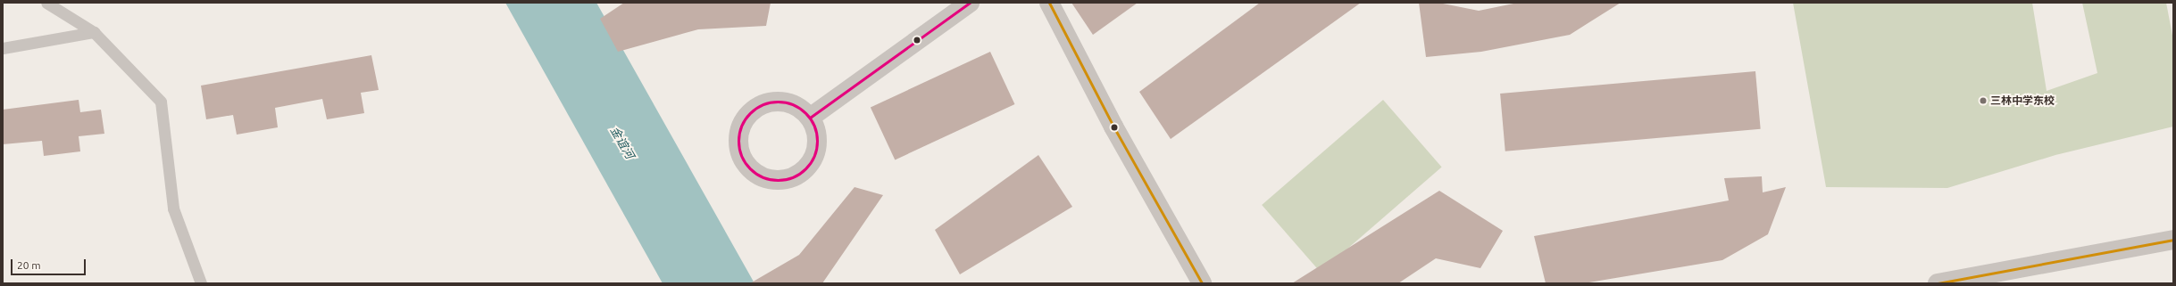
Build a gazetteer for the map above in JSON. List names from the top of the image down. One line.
{"water":["金谊河"],"places":["三林中学东校"],"scale_bar":"20 m"}
